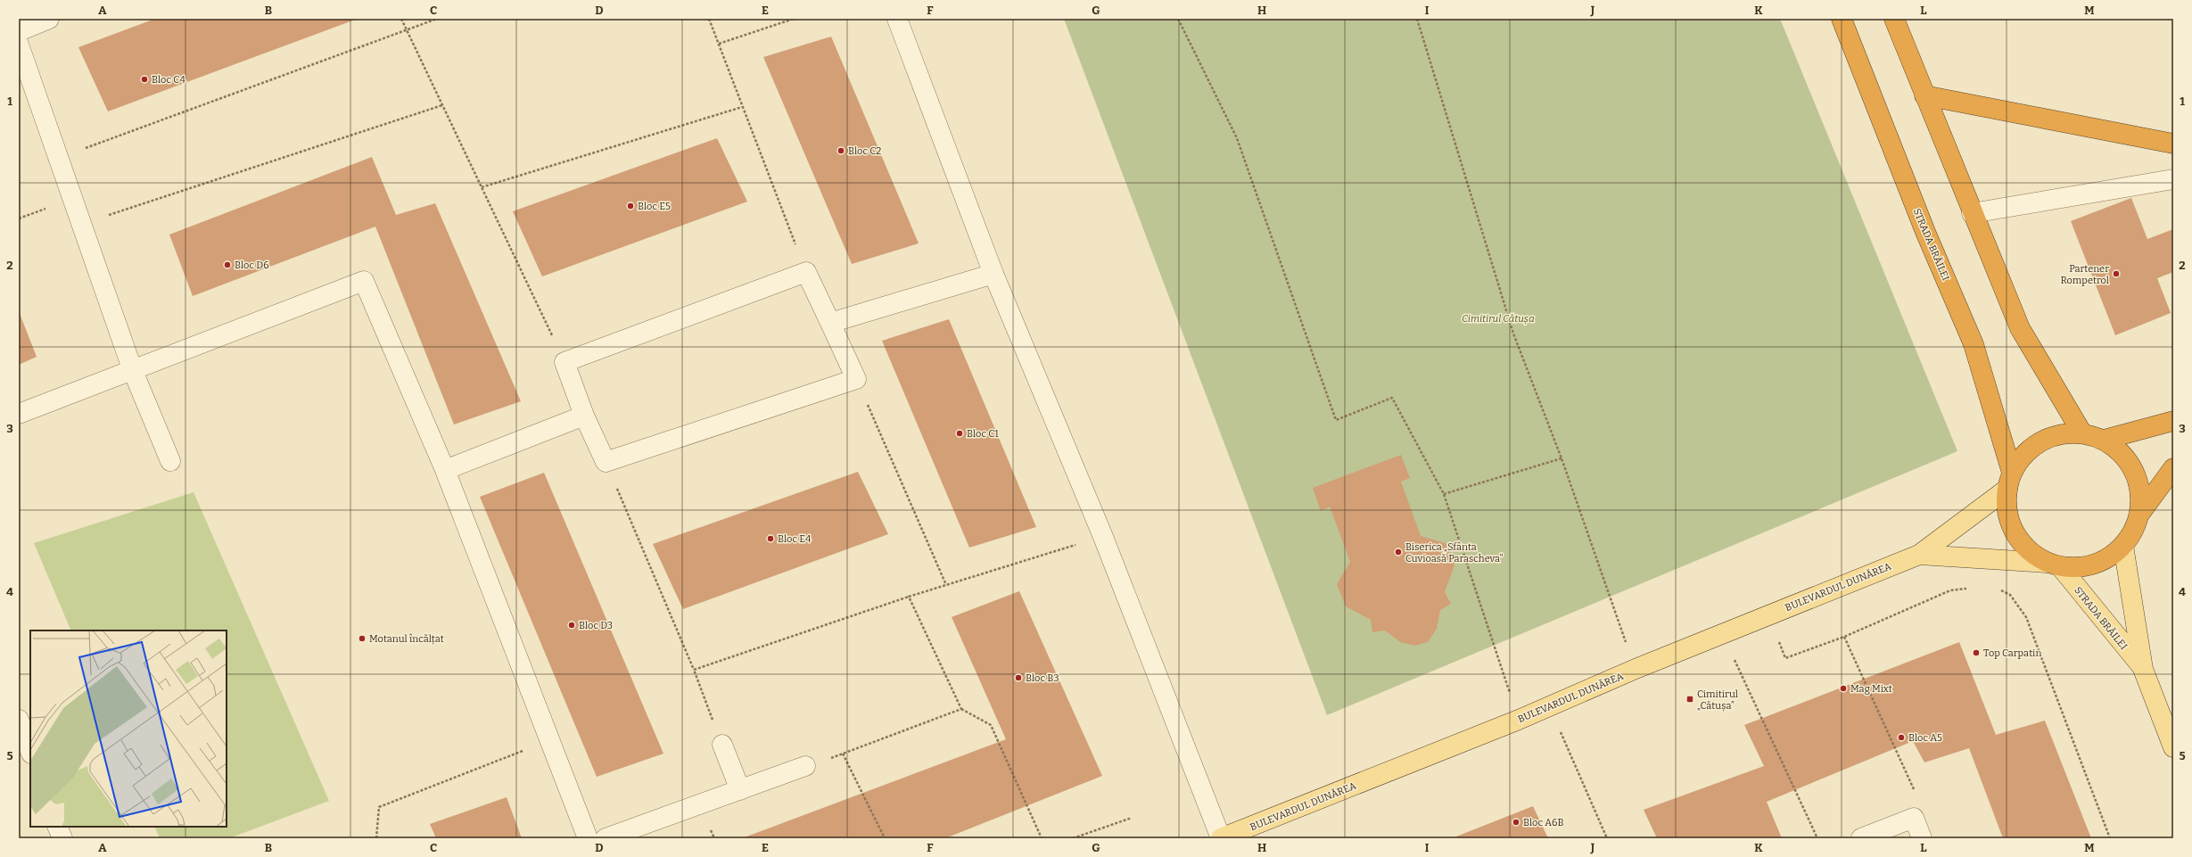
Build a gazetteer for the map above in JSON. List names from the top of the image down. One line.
{"streets":{"highway":["STRADA BRĂILEI"],"main road":["BULEVARDUL DUNĂREA"]},"crossings":[["STRADA BRĂILEI","BULEVARDUL DUNĂREA"]],"parks":["Cimitirul Cătușa"],"places":{"other":["Bloc C4","Bloc C2","Bloc E5","Bloc D6","Partener Rompetrol","Bloc C1","Bloc E4","Biserica „Sfânta Cuvioasă Parascheva\"","Bloc D3","Motanul încălțat","Top Carpatin","Bloc B3","Mag Mixt","Bloc A5","Bloc A6B"],"transit":["Cimitirul „Cătușa”"]},"grid":{"columns":["A","B","C","D","E","F","G","H","I","J","K","L","M"],"rows":["1","2","3","4","5"]}}
